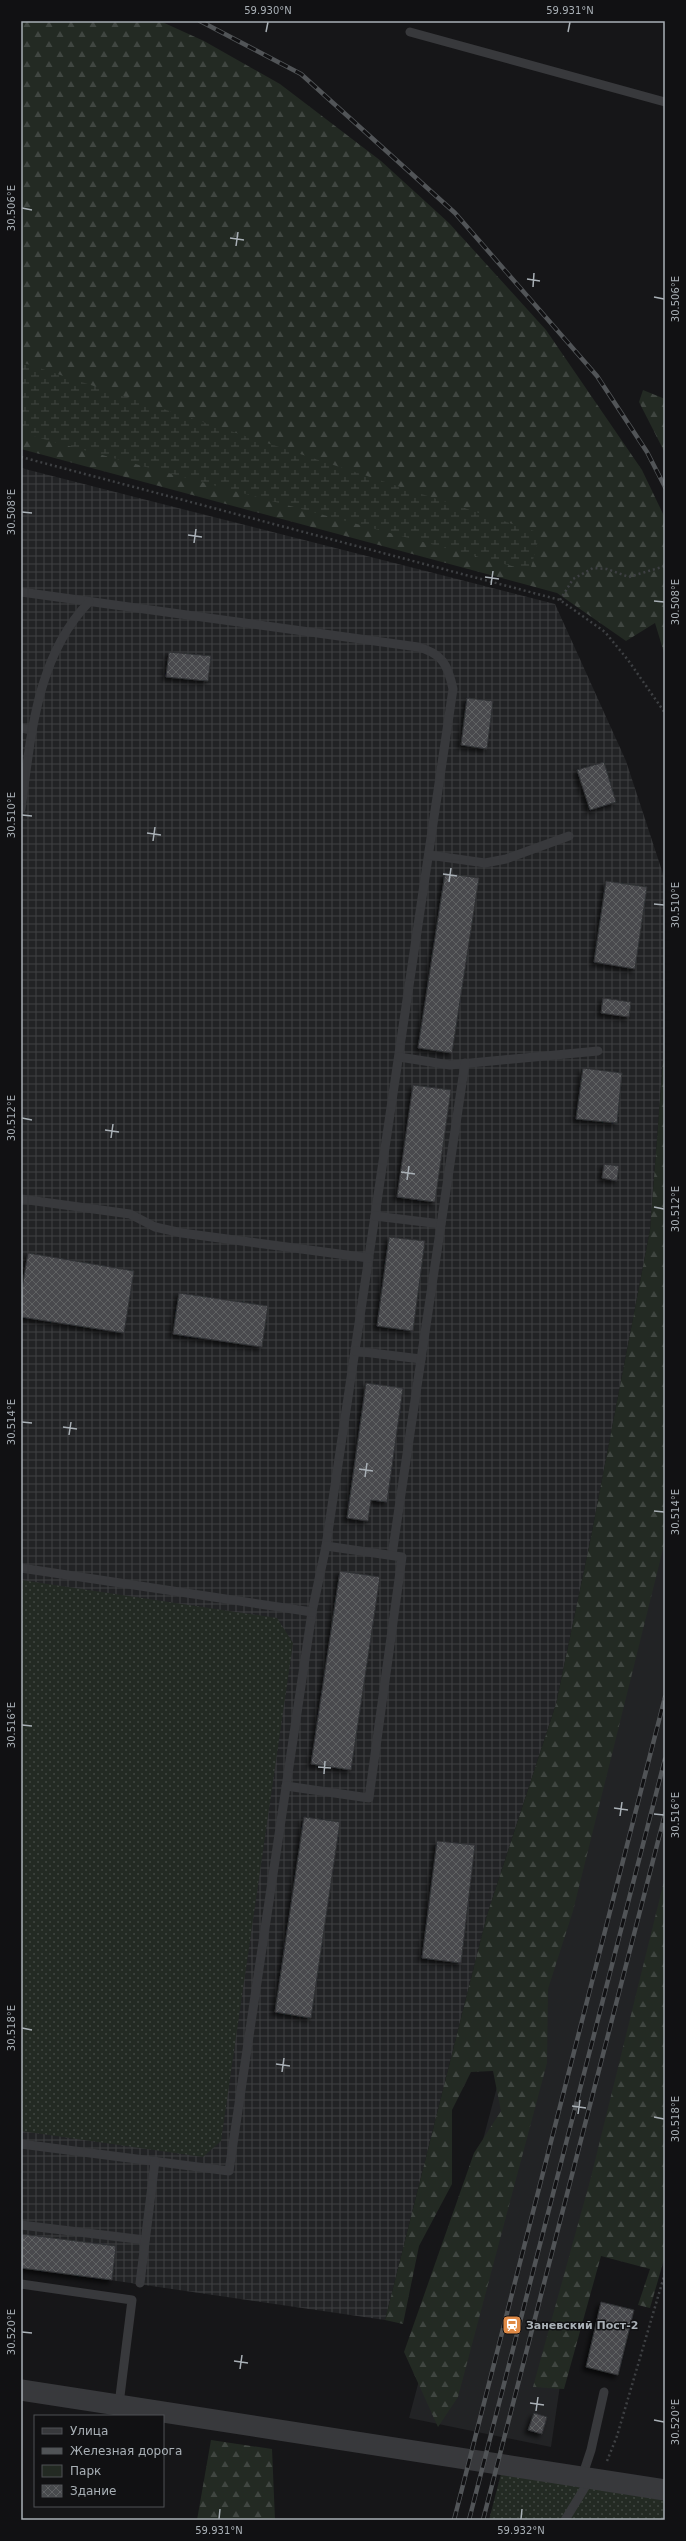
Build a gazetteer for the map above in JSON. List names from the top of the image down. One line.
{"places":{"station":["Заневский Пост-2"]},"legend":["Улица","Железная дорога","Парк","Здание"],"coordinates":["59.930°N","59.931°N","30.506°E","30.508°E","30.510°E","30.512°E","30.514°E","30.516°E","30.518°E","30.520°E","59.932°N"]}
